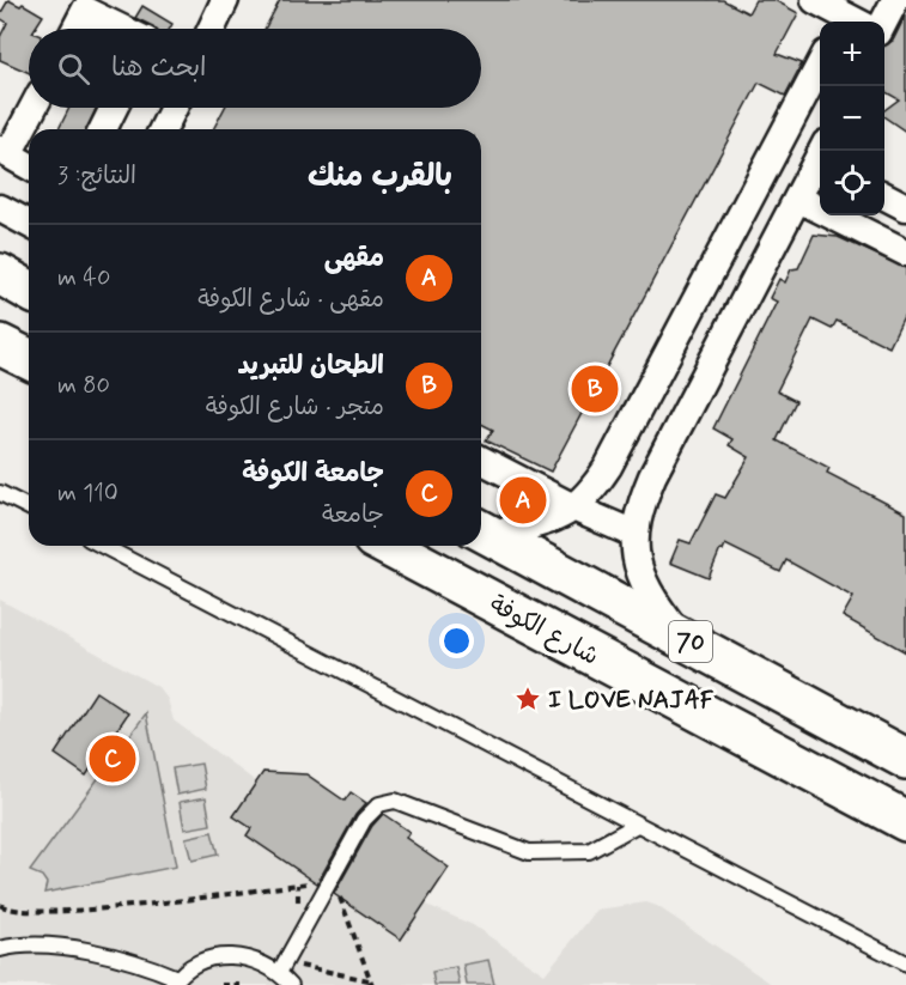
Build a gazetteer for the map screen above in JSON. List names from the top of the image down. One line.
{"streets":{"highway":["شارع الكوفة","70"]},"places":{"place":["I LOVE NAJAF"]},"page":{"map_buttons":["+","−"],"search":"ابحث هنا","heading":["بالقرب منك","النتائج: 3"],"list":[{"mark":"A","name":"مقهى","note":"مقهى · شارع الكوفة","value":"40 m"},{"mark":"B","name":"الطحان للتبريد","note":"متجر · شارع الكوفة","value":"80 m"},{"mark":"C","name":"جامعة الكوفة","note":"جامعة","value":"110 m"}],"pins":["B","A","C"]}}
